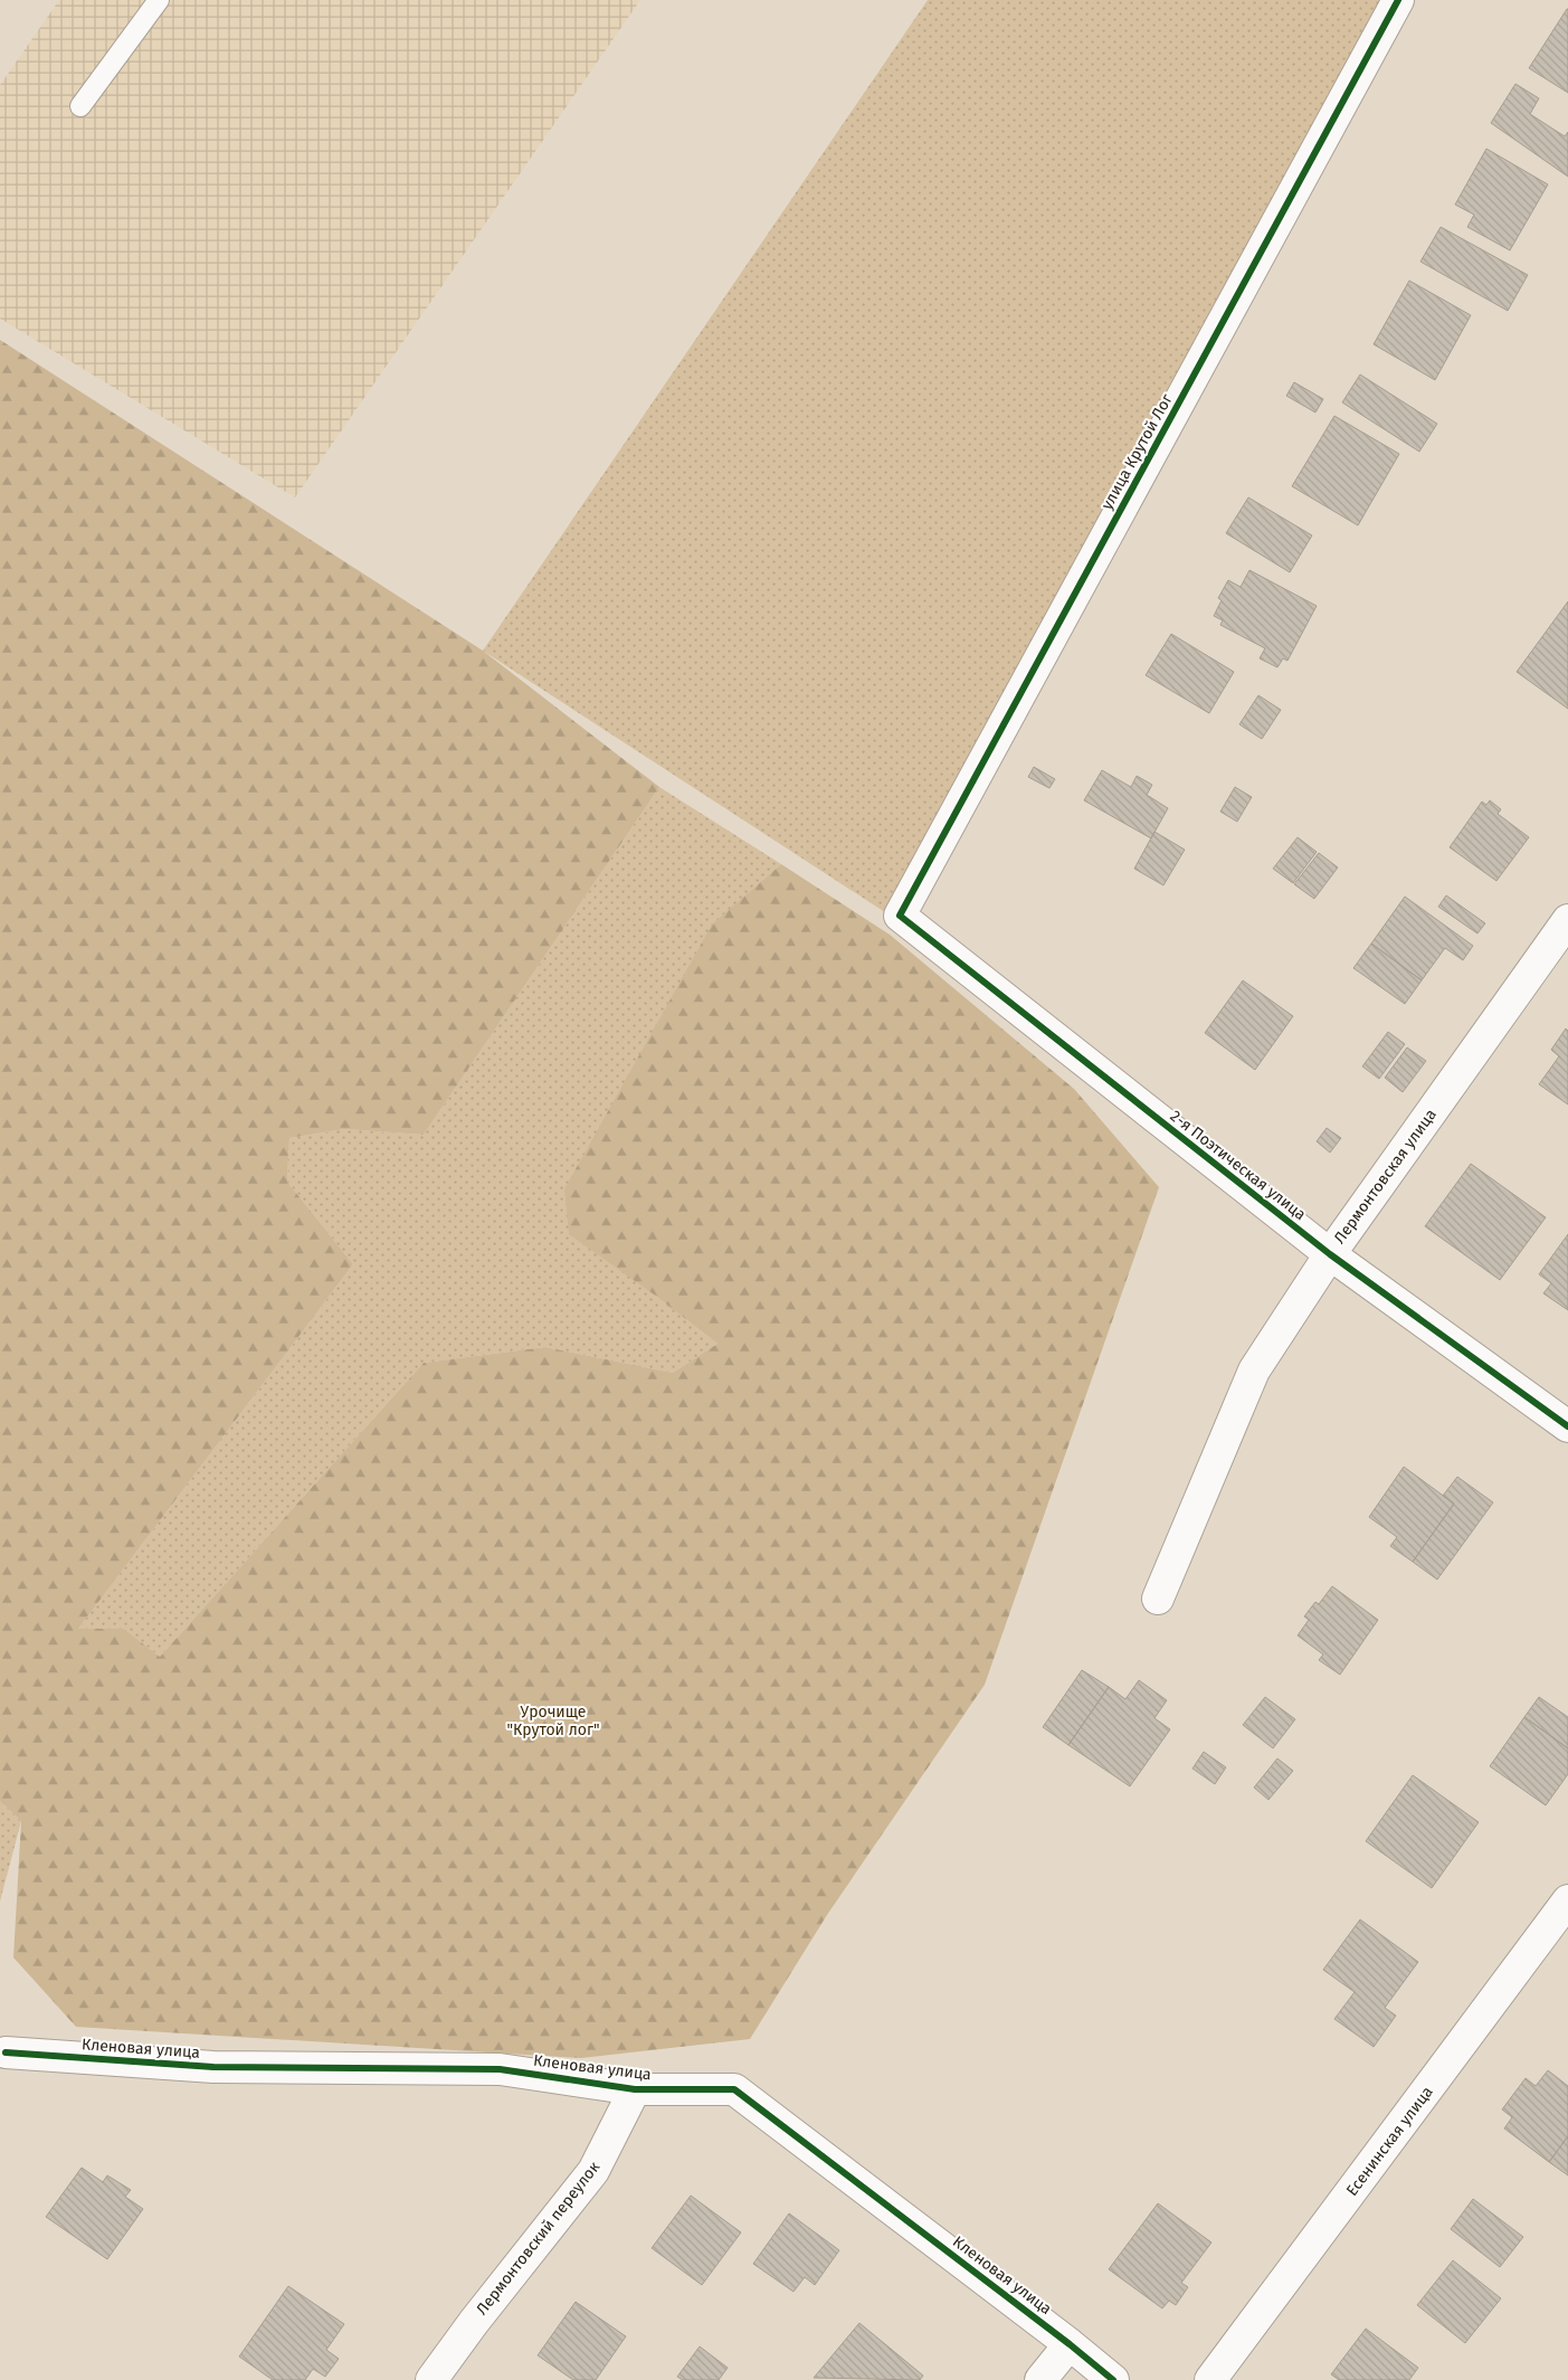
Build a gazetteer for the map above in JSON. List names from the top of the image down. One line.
{"streets":{"street":["улица Крутой Лог","2-я Поэтическая улица","Лермонтовская улица","Кленовая улица","Есенинская улица","Лермонтовский переулок"]},"crossings":[["улица Крутой Лог","2-я Поэтическая улица"],["2-я Поэтическая улица","Лермонтовская улица"],["Кленовая улица","Лермонтовский переулок"]],"parks":["Урочище \"Крутой лог\""]}
